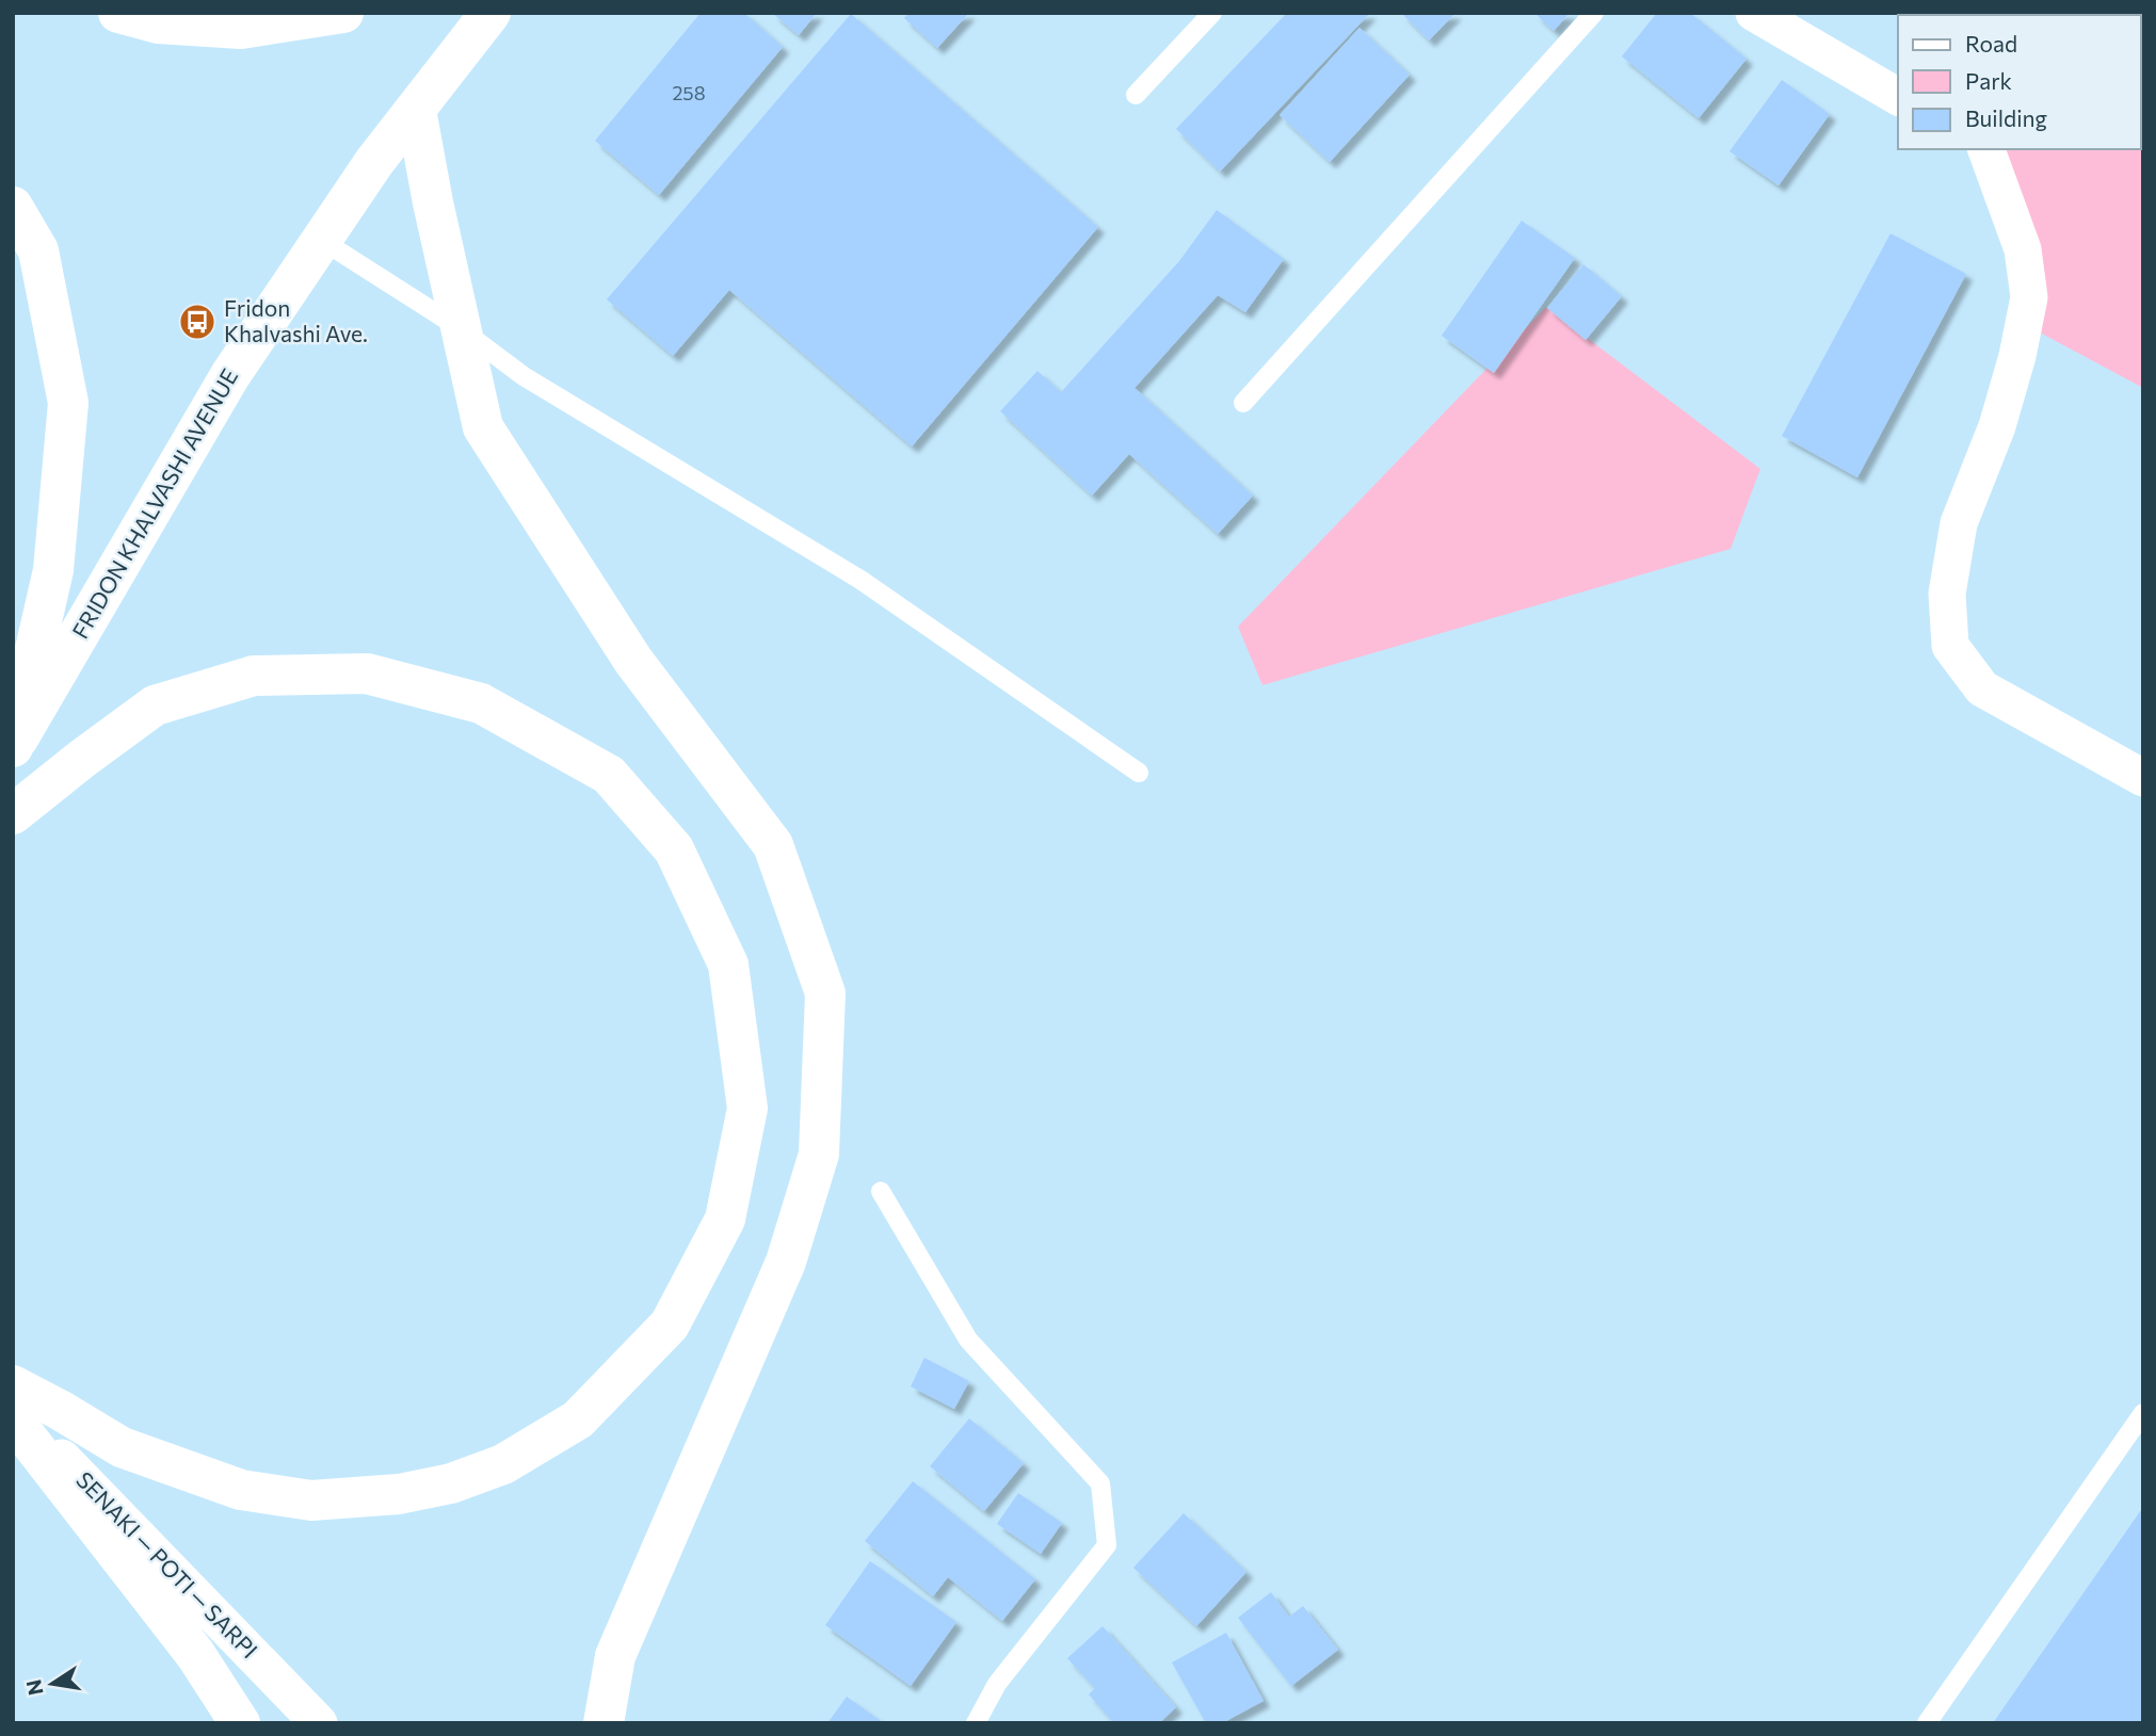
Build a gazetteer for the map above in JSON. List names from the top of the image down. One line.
{"streets":{"main road":["FRIDON KHALVASHI AVENUE"],"street":["SENAKI — POTI — SARPI"]},"places":{"bus stop":["Fridon Khalvashi Ave."]},"house_numbers":["258"],"legend":["Road","Park","Building"],"north":"left"}
